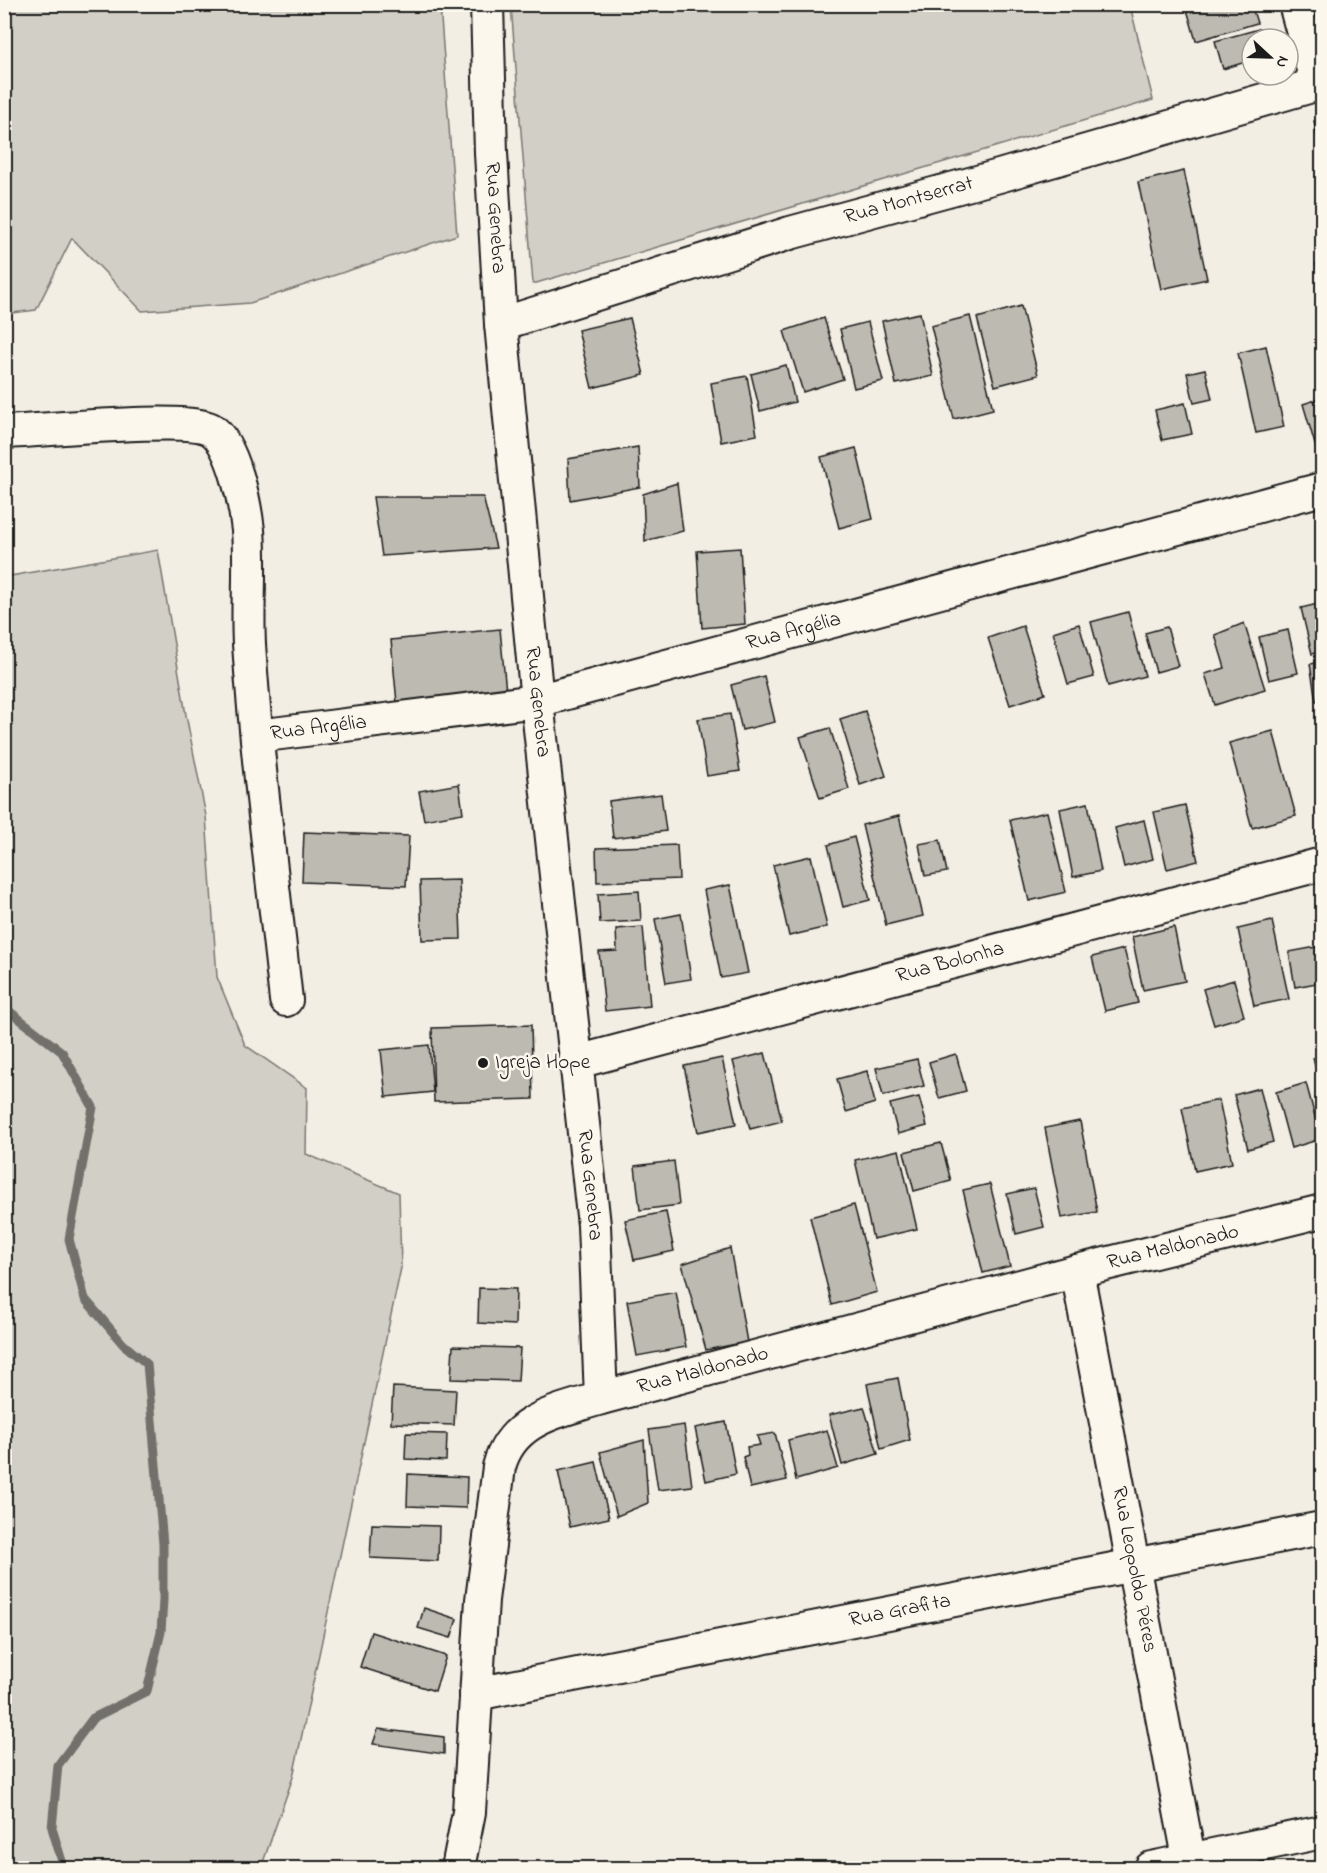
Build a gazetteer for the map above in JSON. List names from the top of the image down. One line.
{"streets":{"street":["Rua Montserrat","Rua Genebra","Rua Argélia","Rua Bolonha","Rua Maldonado","Rua Leopoldo Péres","Rua Grafita"]},"crossings":[["Rua Montserrat","Rua Genebra"],["Rua Genebra","Rua Argélia"],["Rua Genebra","Rua Bolonha"],["Rua Genebra","Rua Maldonado"],["Rua Maldonado","Rua Leopoldo Péres"],["Rua Maldonado","Rua Grafita"],["Rua Leopoldo Péres","Rua Grafita"]],"places":["Igreja Hope"],"north":"right"}
